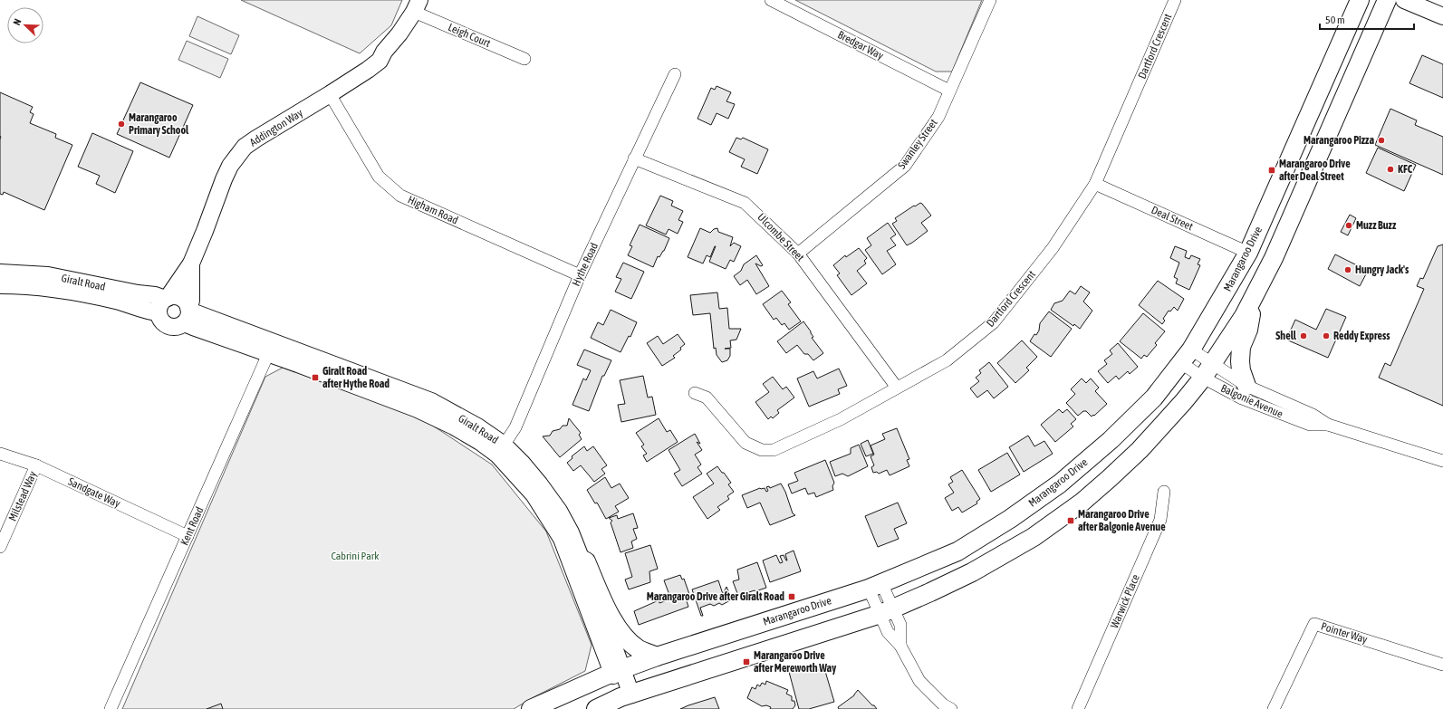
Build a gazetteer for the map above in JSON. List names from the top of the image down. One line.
{"streets":{"main road":["Marangaroo Drive"],"street":["Leigh Court","Bredgar Way","Dartford Crescent","Addington Way","Swanley Street","Higham Road","Deal Street","Ulcombe Street","Hythe Road","Giralt Road","Balgonie Avenue","Sandgate Way","Milstead Way","Kent Road","Warwick Place","Pointer Way"]},"crossings":[["Leigh Court","Addington Way"],["Bredgar Way","Swanley Street"],["Dartford Crescent","Deal Street"],["Dartford Crescent","Ulcombe Street"],["Addington Way","Higham Road"],["Addington Way","Giralt Road"],["Swanley Street","Ulcombe Street"],["Higham Road","Hythe Road"],["Deal Street","Marangaroo Drive"],["Ulcombe Street","Hythe Road"],["Marangaroo Drive","Giralt Road"],["Marangaroo Drive","Balgonie Avenue"],["Hythe Road","Giralt Road"],["Giralt Road","Kent Road"],["Sandgate Way","Milstead Way"],["Sandgate Way","Kent Road"]],"parks":["Cabrini Park"],"places":{"other":["Marangaroo Primary School","Marangaroo Pizza","KFC","Muzz Buzz","Hungry Jack's","Shell","Reddy Express"],"transit":["Marangaroo Drive after Deal Street","Giralt Road after Hythe Road","Marangaroo Drive after Balgonie Avenue","Marangaroo Drive after Giralt Road","Marangaroo Drive after Mereworth Way"]},"scale_bar":"50 m","north":"top left"}
